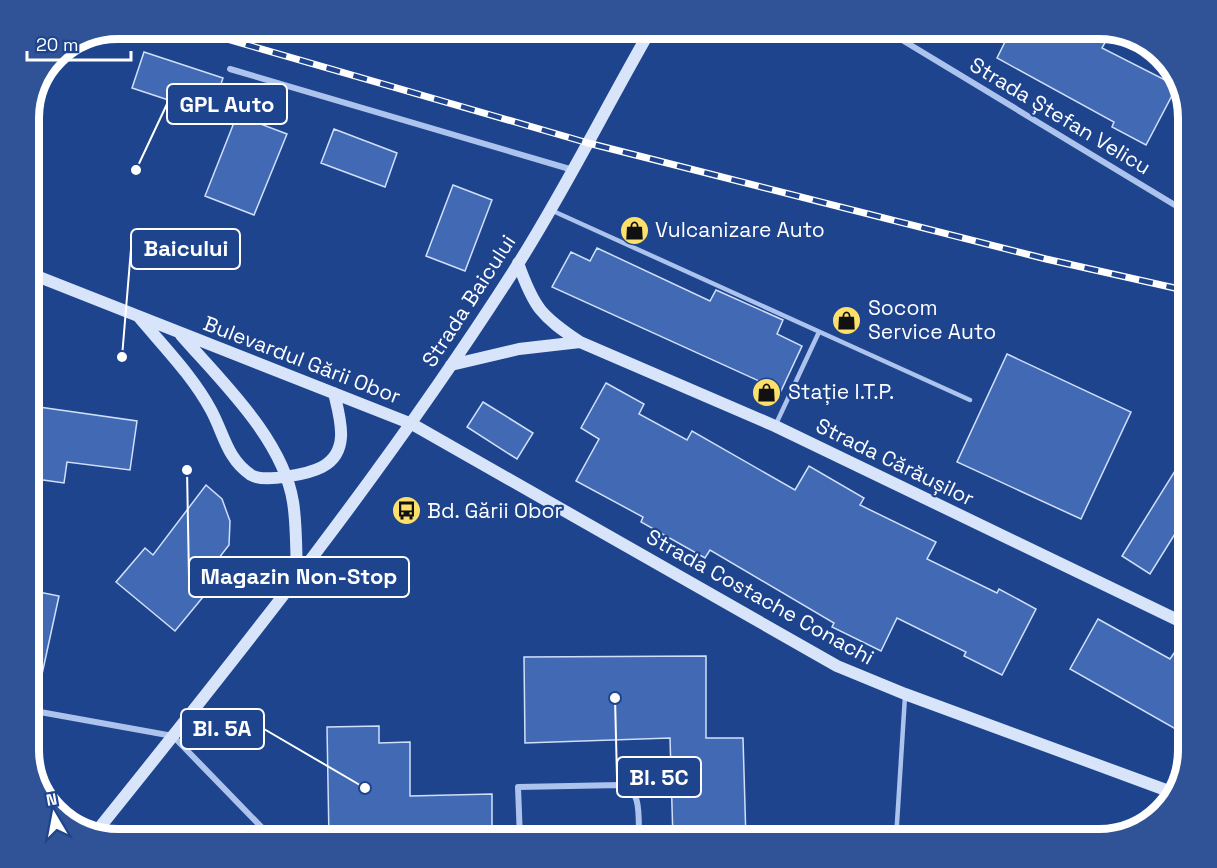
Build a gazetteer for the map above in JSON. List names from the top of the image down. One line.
{"streets":{"main road":["Strada Baicului","Bulevardul Gării Obor","Strada Cărăușilor","Strada Costache Conachi"],"street":["Strada Ștefan Velicu"]},"crossings":[["Strada Baicului","Bulevardul Gării Obor"],["Strada Baicului","Strada Cărăușilor"],["Strada Baicului","Strada Costache Conachi"],["Bulevardul Gării Obor","Strada Costache Conachi"]],"places":{"other":["GPL Auto","Baicului","Magazin Non-Stop","Bl. 5C","Bl. 5A"],"shop":["Vulcanizare Auto","Socom Service Auto","Stație I.T.P."],"bus stop":["Bd. Gării Obor"]},"scale_bar":"20 m","north":"top"}
